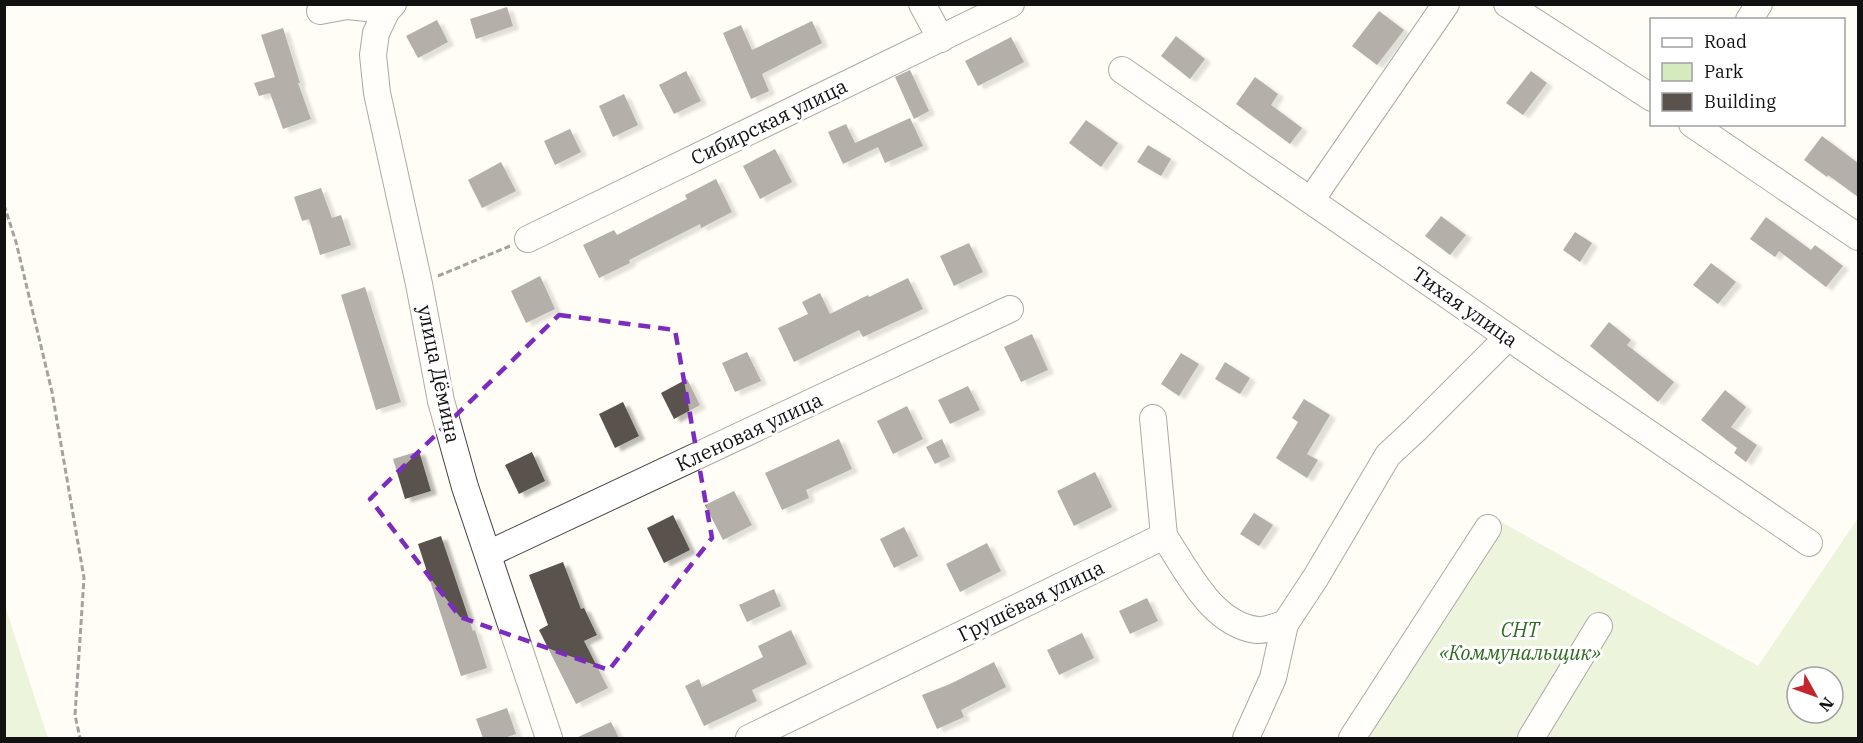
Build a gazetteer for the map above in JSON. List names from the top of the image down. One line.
{"streets":{"street":["Сибирская улица","Тихая улица","улица Дёмина","Кленовая улица","Грушёвая улица"]},"crossings":[["улица Дёмина","Кленовая улица"]],"parks":["СНТ «Коммунальщик»"],"legend":["Road","Park","Building"],"north":"bottom right"}
